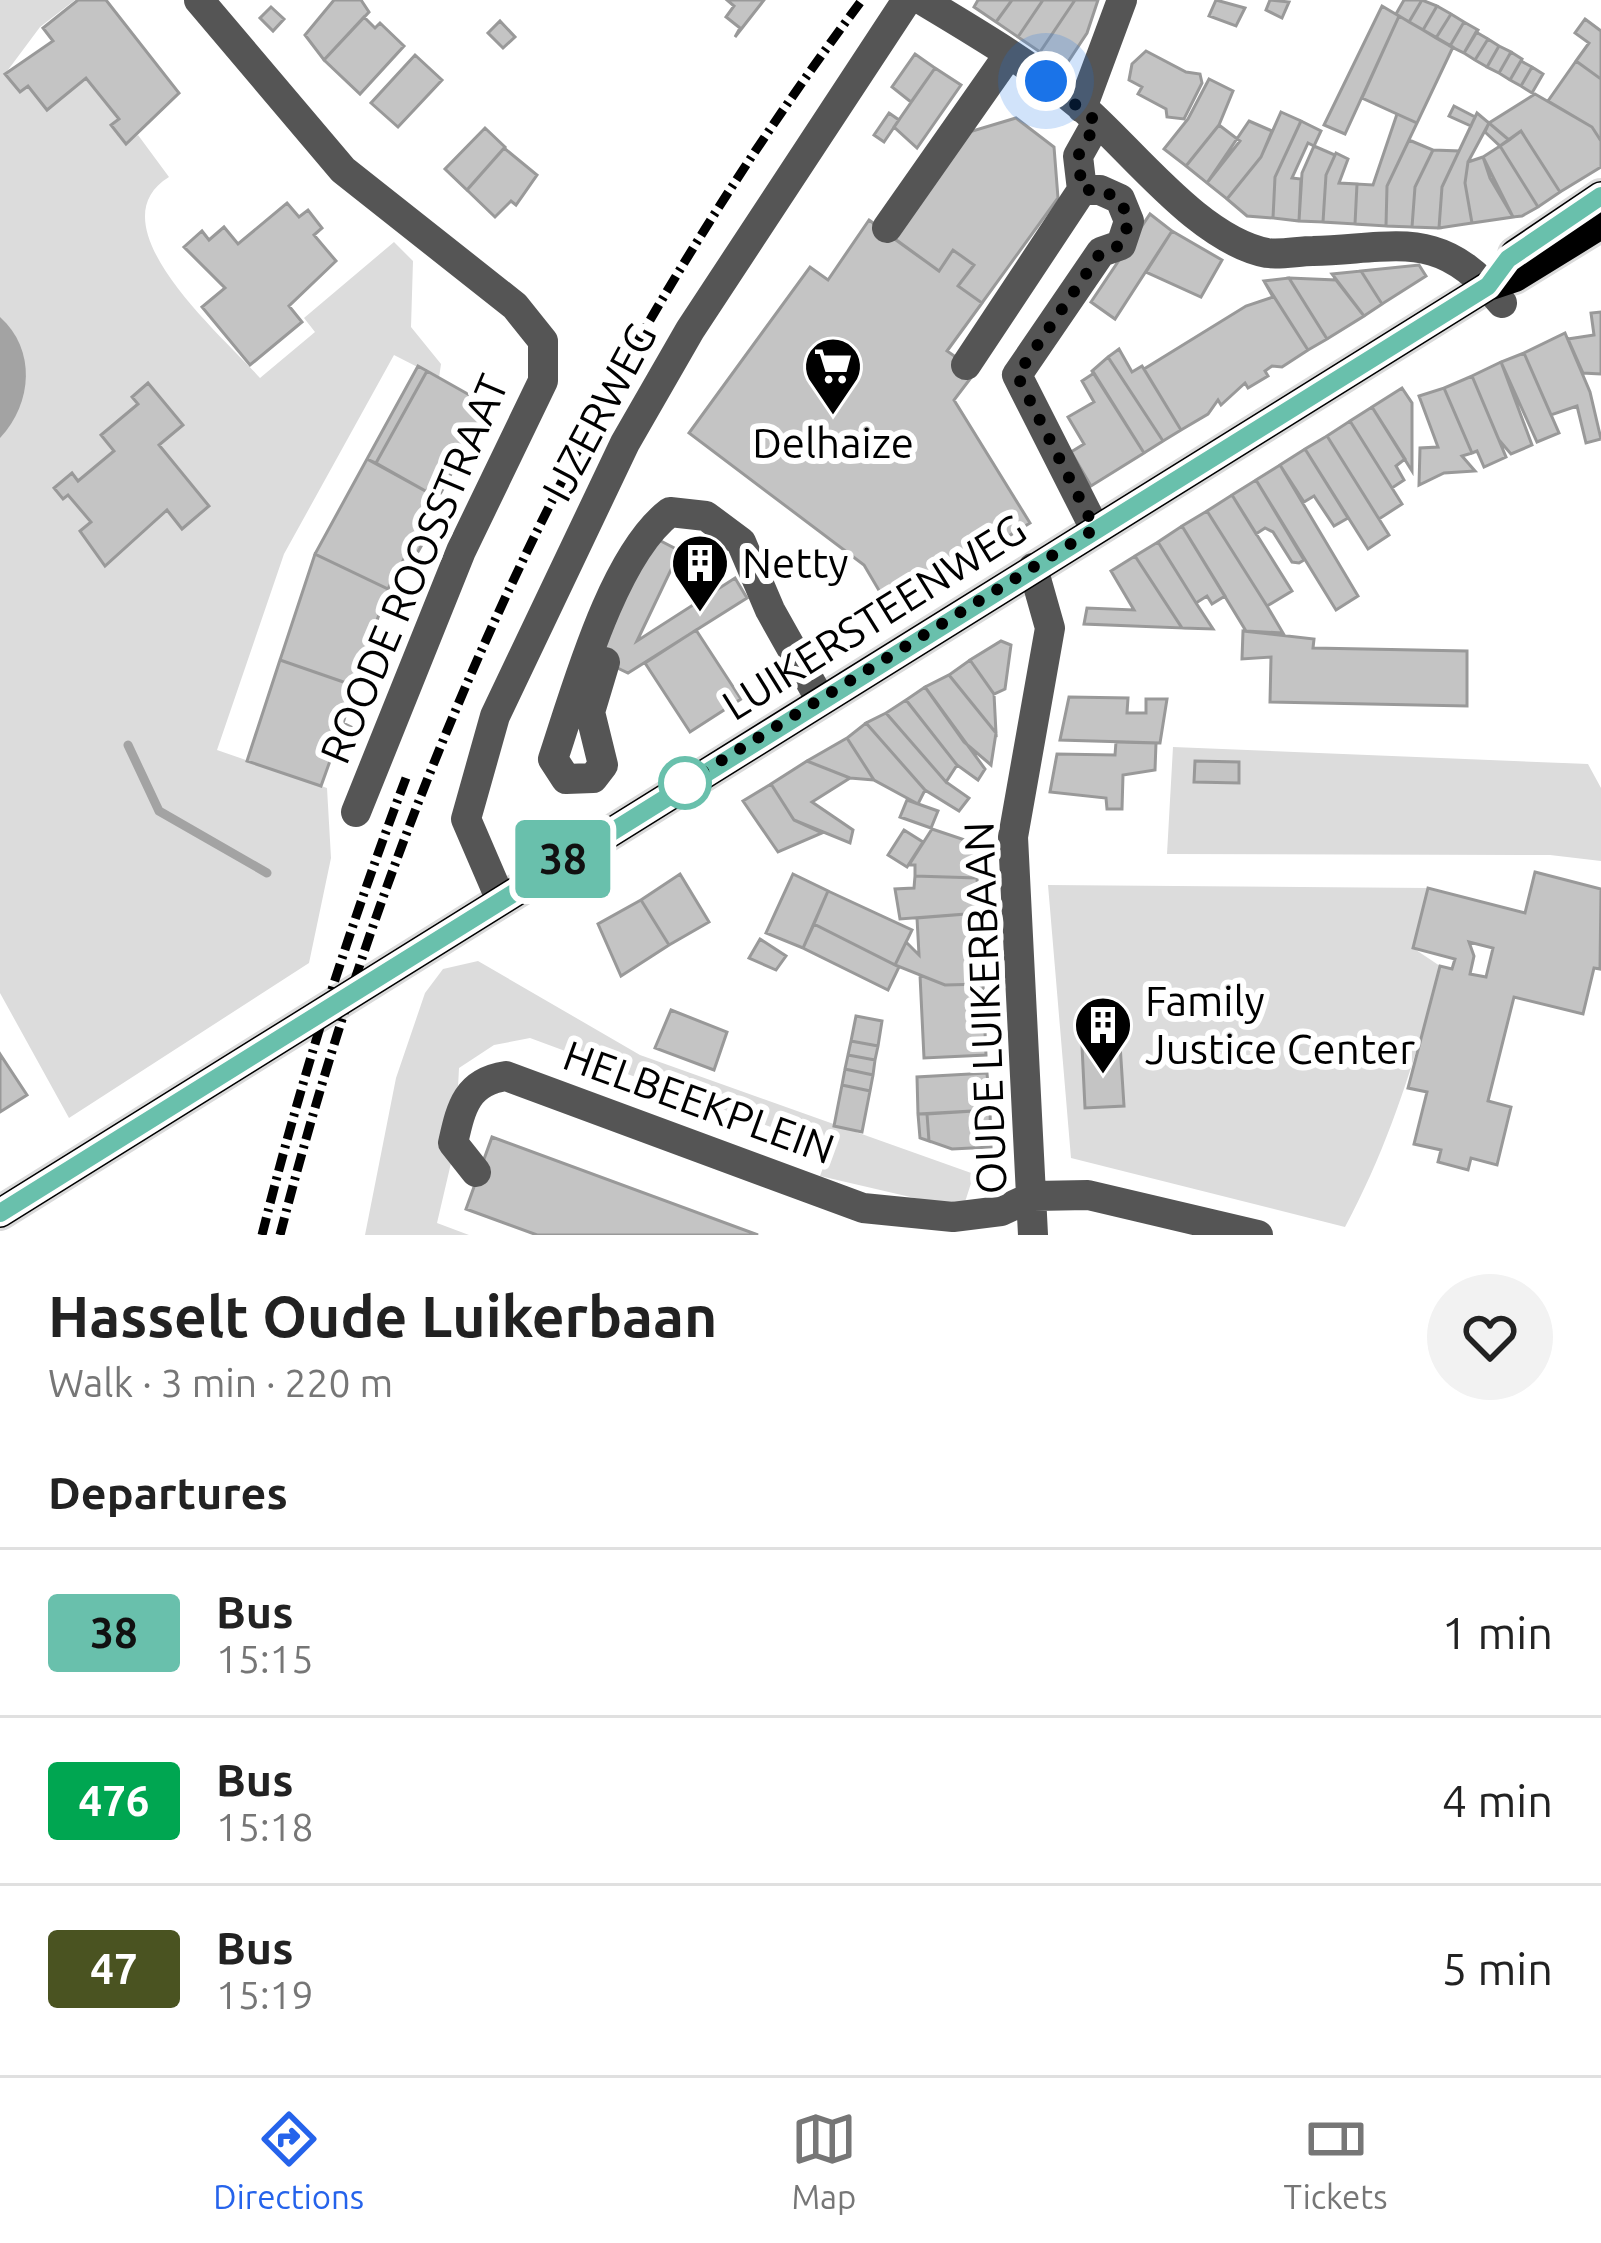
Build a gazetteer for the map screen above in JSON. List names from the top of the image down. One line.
{"streets":{"main road":["LUIKERSTEENWEG"],"street":["IJZERWEG","ROODE ROOSSTRAAT","OUDE LUIKERBAAN","HELBEEKPLEIN"]},"crossings":[["IJZERWEG","LUIKERSTEENWEG"],["LUIKERSTEENWEG","OUDE LUIKERBAAN"],["OUDE LUIKERBAAN","HELBEEKPLEIN"]],"places":{"supermarket":["Delhaize"],"building":["Netty","Family Justice Center"]},"lines":["bus line 38"],"page":{"on_map":"38","heading":[["Hasselt Oude Luikerbaan","Walk · 3 min · 220 m"],"Departures"],"list":[{"mark":"38","name":"Bus","note":"15:15","value":"1 min"},{"mark":"476","name":"Bus","note":"15:18","value":"4 min"},{"mark":"47","name":"Bus","note":"15:19","value":"5 min"}],"tabs":["Directions","Map","Tickets"]}}
